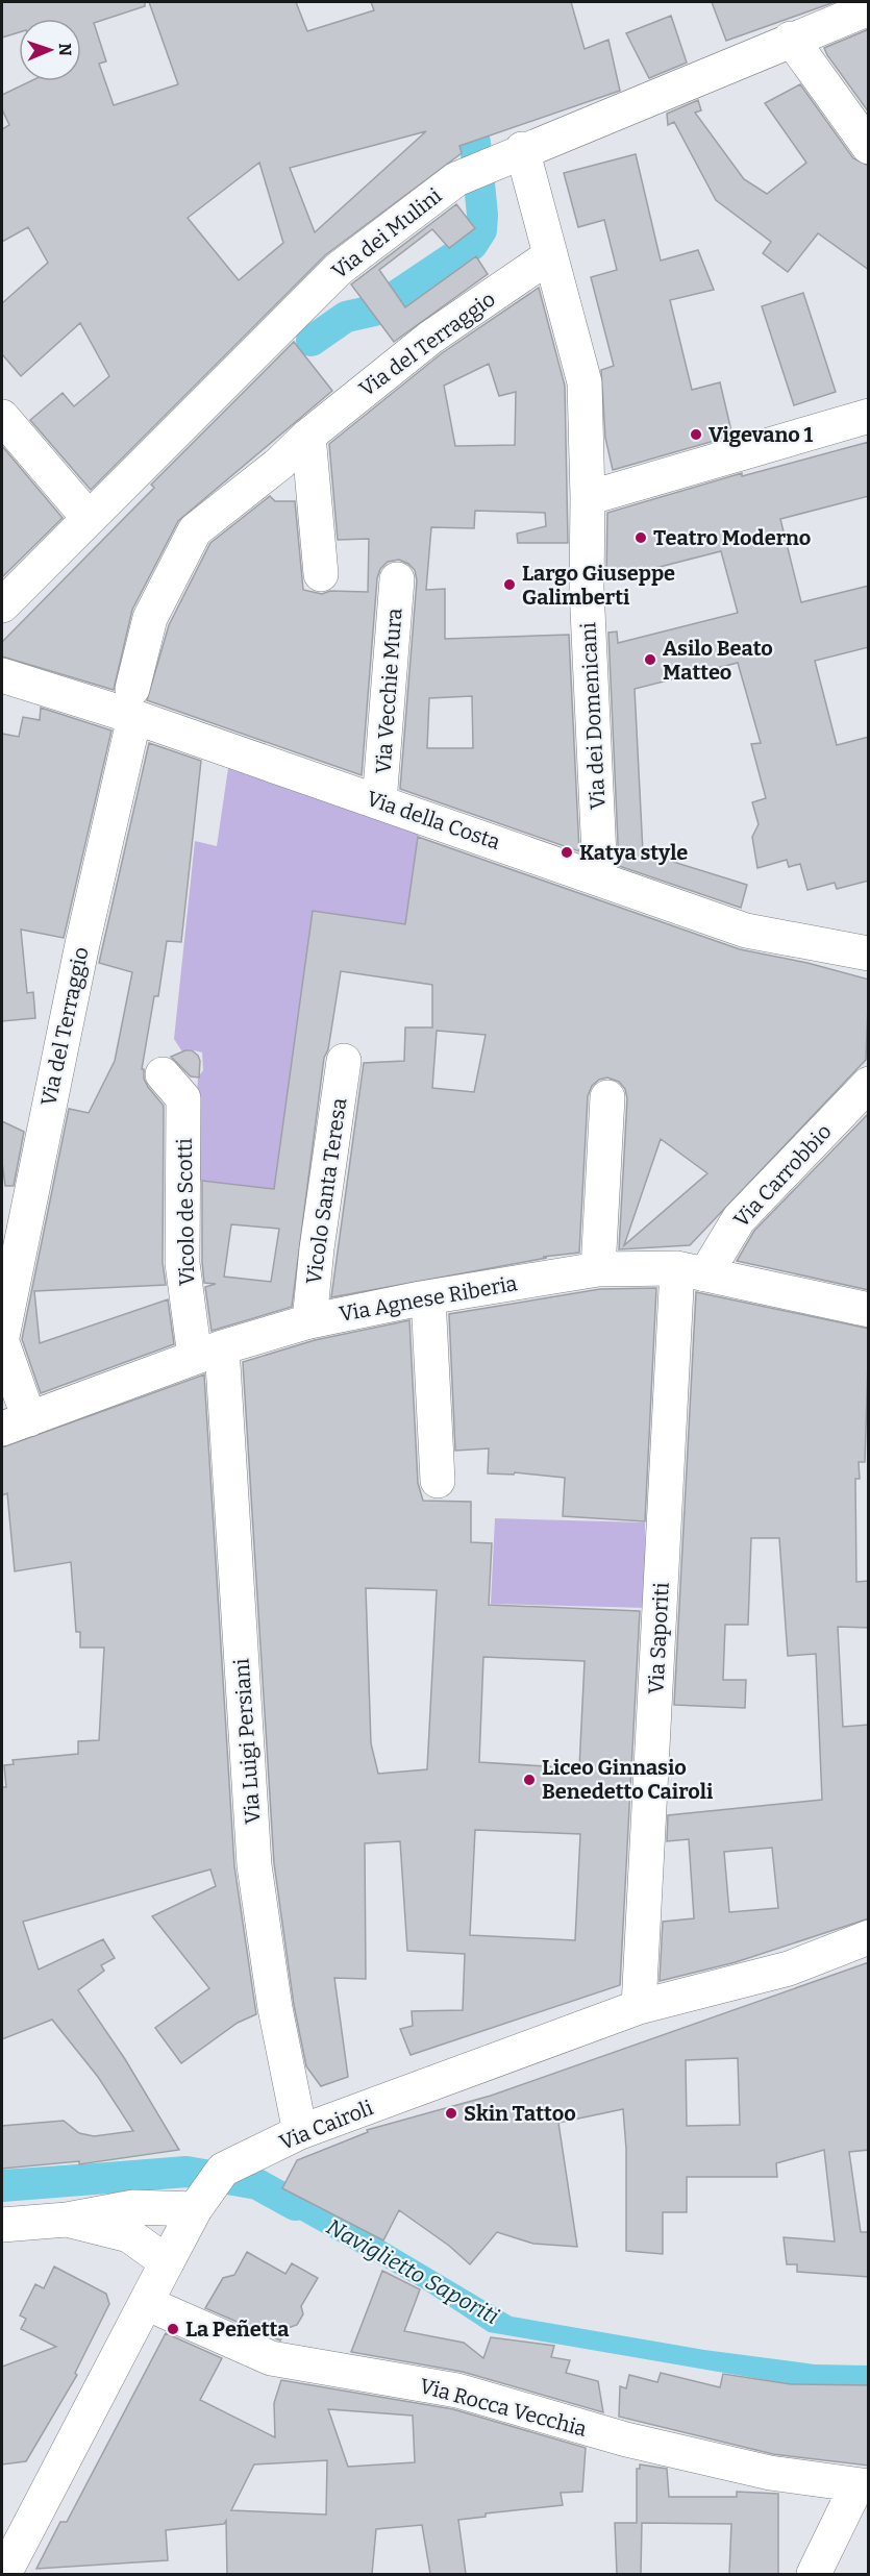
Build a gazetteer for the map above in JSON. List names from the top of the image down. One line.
{"streets":{"street":["Via dei Mulini","Via del Terraggio","Via Vecchie Mura","Via dei Domenicani","Via della Costa","Via Carrobbio","Vicolo Santa Teresa","Vicolo de Scotti","Via Agnese Riberia","Via Saporiti","Via Luigi Persiani","Via Cairoli","Via Rocca Vecchia"]},"crossings":[["Via dei Mulini","Via dei Domenicani"],["Via del Terraggio","Via dei Domenicani"],["Via del Terraggio","Via della Costa"],["Via Vecchie Mura","Via della Costa"],["Via dei Domenicani","Via della Costa"],["Via Carrobbio","Via Agnese Riberia"],["Via Carrobbio","Via Saporiti"],["Vicolo Santa Teresa","Via Agnese Riberia"],["Vicolo de Scotti","Via Agnese Riberia"],["Vicolo de Scotti","Via Luigi Persiani"],["Via Agnese Riberia","Via Saporiti"],["Via Agnese Riberia","Via Luigi Persiani"],["Via Saporiti","Via Cairoli"],["Via Luigi Persiani","Via Cairoli"]],"water":["Naviglietto Saporiti"],"places":["Vigevano 1","Teatro Moderno","Largo Giuseppe Galimberti","Asilo Beato Matteo","Katya style","Liceo Ginnasio Benedetto Cairoli","Skin Tattoo","La Peñetta"],"north":"right"}
